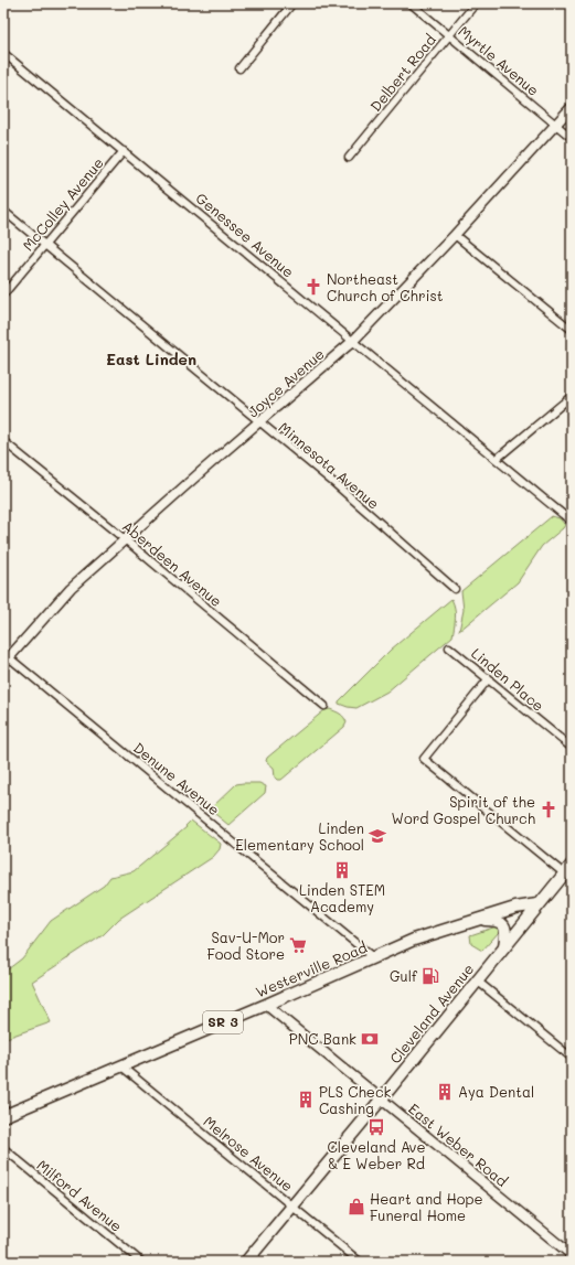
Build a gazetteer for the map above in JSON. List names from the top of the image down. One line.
{"streets":{"main road":["Westerville Road","Cleveland Avenue","SR 3"],"street":["Myrtle Avenue","Delbert Road","McColley Avenue","Genessee Avenue","Joyce Avenue","Minnesota Avenue","Aberdeen Avenue","Linden Place","Denune Avenue","East Weber Road","Melrose Avenue","Milford Avenue"]},"crossings":[["Myrtle Avenue","Delbert Road"],["Myrtle Avenue","Joyce Avenue"],["McColley Avenue","Genessee Avenue"],["McColley Avenue","Minnesota Avenue"],["Genessee Avenue","Joyce Avenue"],["Joyce Avenue","Minnesota Avenue"],["Joyce Avenue","Aberdeen Avenue"],["Joyce Avenue","Denune Avenue"],["Denune Avenue","Westerville Road"],["Westerville Road","Cleveland Avenue"],["Westerville Road","East Weber Road"],["Westerville Road","Melrose Avenue"],["Cleveland Avenue","East Weber Road"],["Cleveland Avenue","Melrose Avenue"]],"districts":["East Linden"],"places":{"church":["Northeast Church of Christ","Spirit of the Word Gospel Church"],"school or university":["Linden Elementary School"],"building":["Linden STEM Academy","Aya Dental","PLS Check Cashing"],"supermarket":["Sav-U-Mor Food Store"],"fuel station":["Gulf"],"bank":["PNC Bank"],"bus stop":["Cleveland Ave & E Weber Rd"],"shop":["Heart and Hope Funeral Home"]}}
